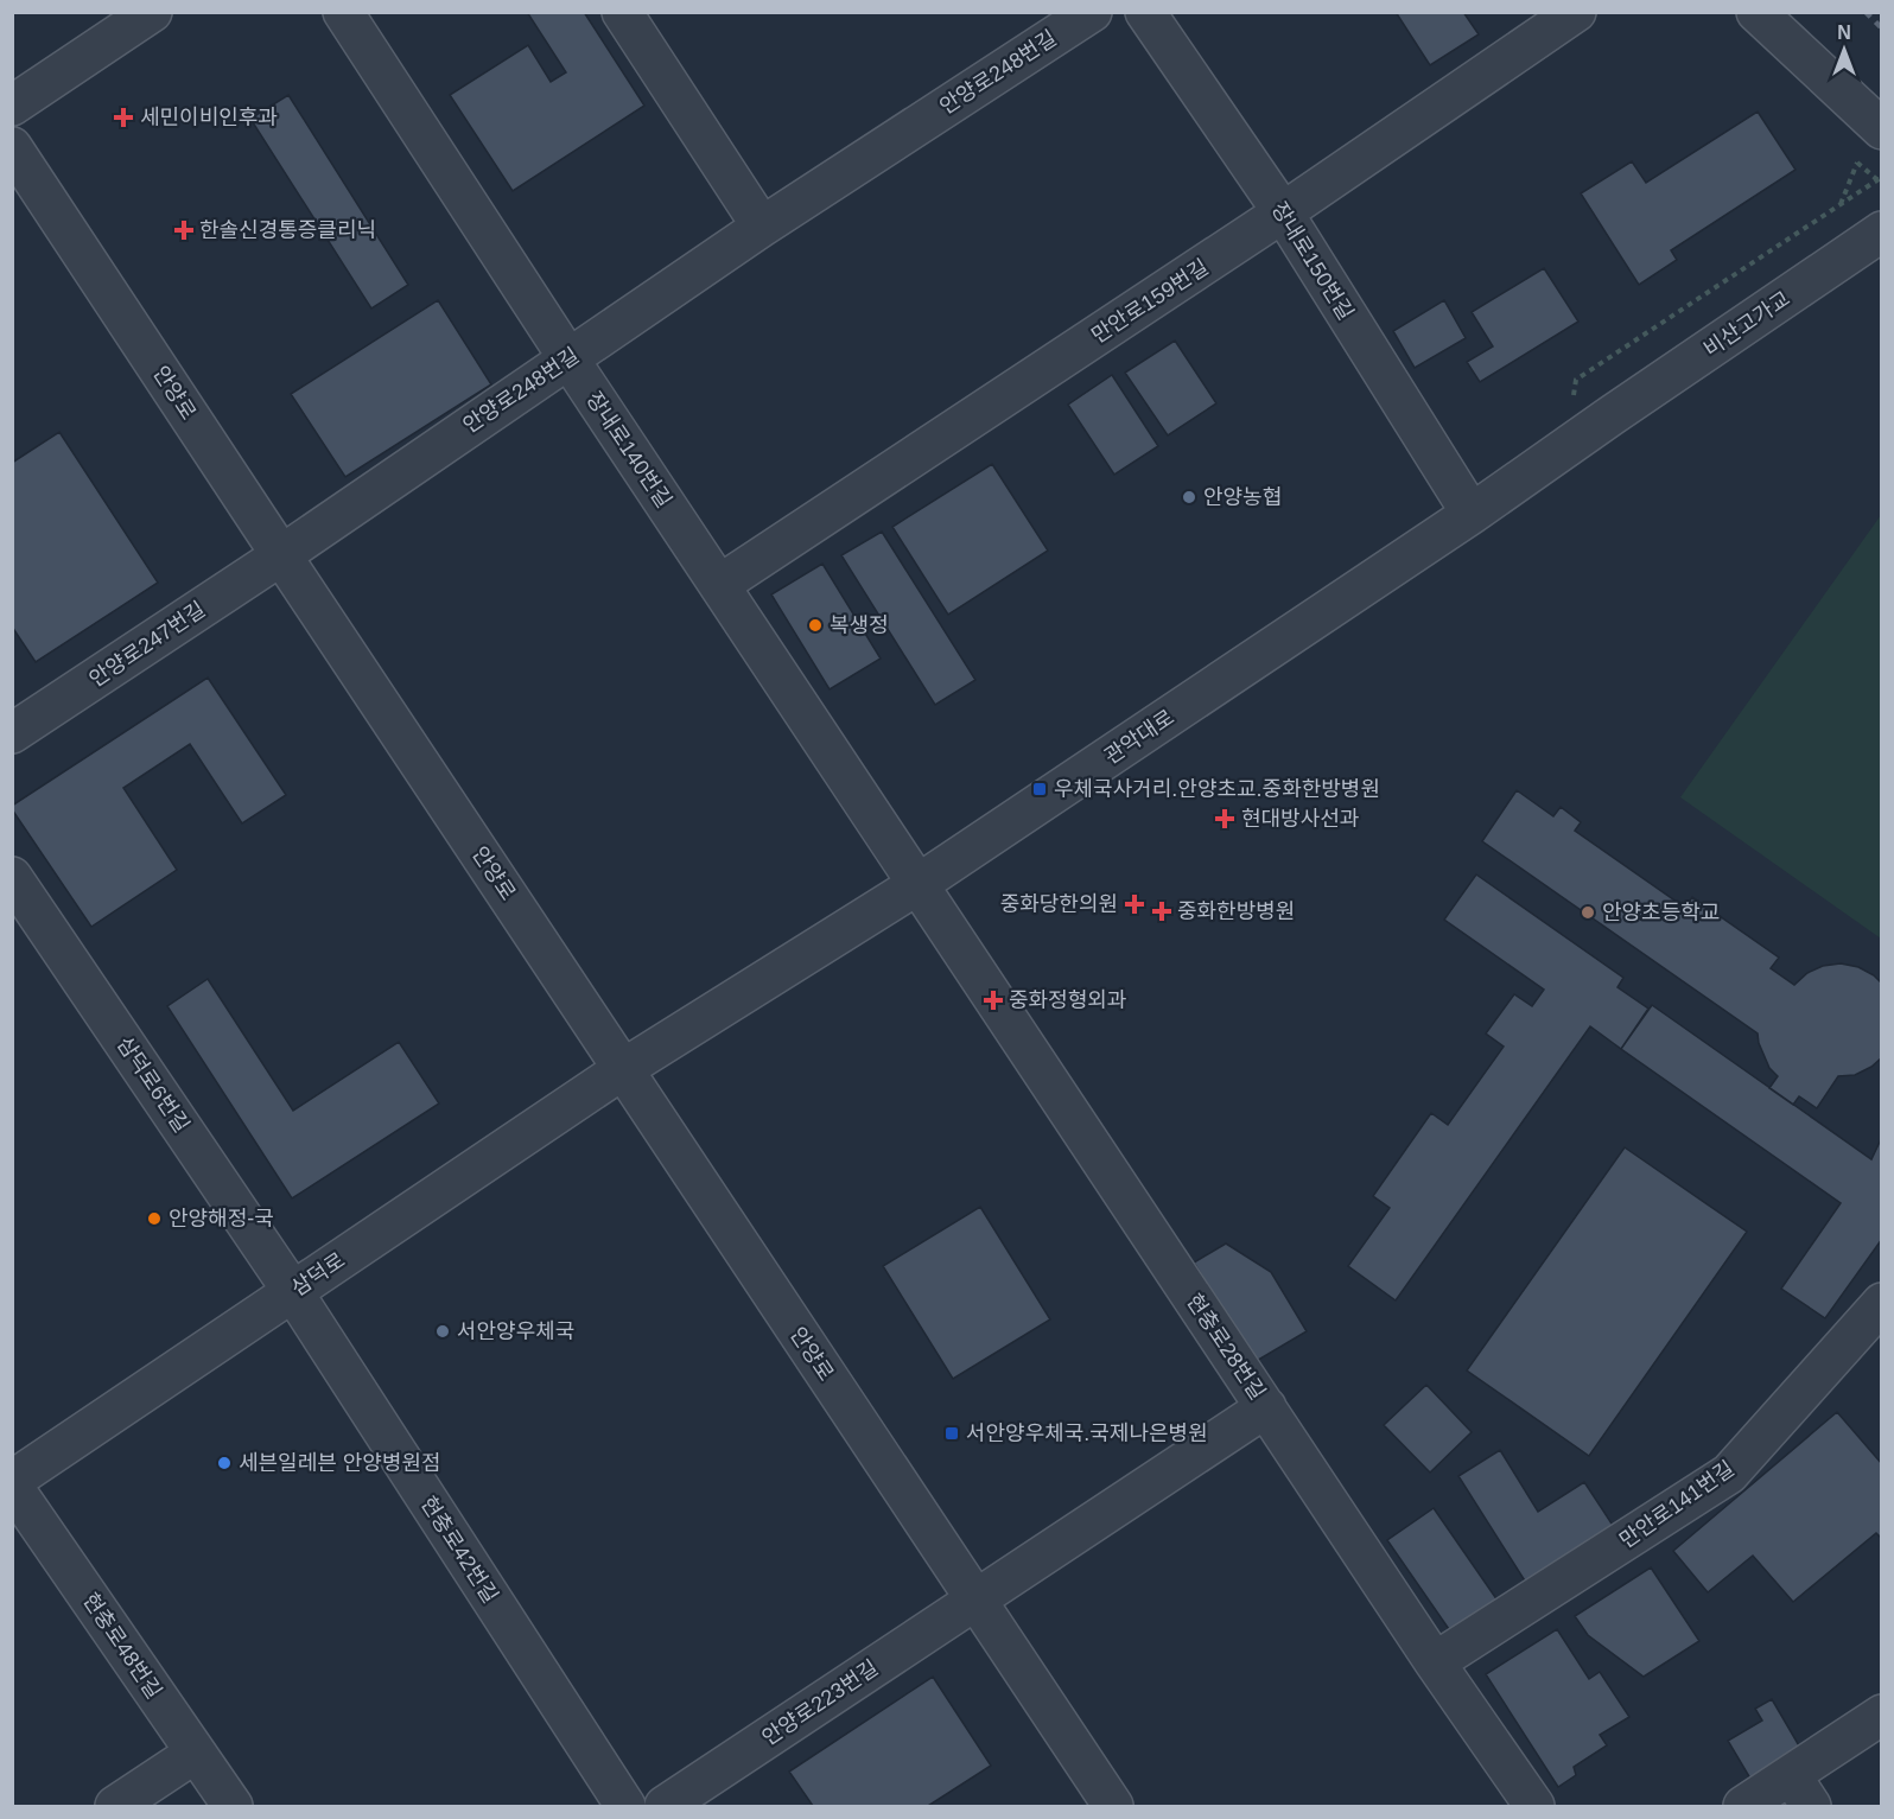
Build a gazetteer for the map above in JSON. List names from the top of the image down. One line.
{"streets":{"street":["안양로248번길","장내로150번길","만안로159번길","비산고가교","안양로","장내로140번길","안양로247번길","관악대로","삼덕로6번길","삼덕로","현충로28번길","만안로141번길","현충로42번길","현충로48번길","안양로223번길"]},"crossings":[["안양로248번길","안양로"],["안양로248번길","장내로140번길"],["안양로248번길","안양로247번길"],["장내로150번길","만안로159번길"],["장내로150번길","관악대로"],["만안로159번길","장내로140번길"],["비산고가교","관악대로"],["안양로","안양로247번길"],["안양로","관악대로"],["안양로","삼덕로"],["안양로","안양로223번길"],["장내로140번길","관악대로"],["장내로140번길","현충로28번길"],["관악대로","삼덕로"],["관악대로","현충로28번길"],["삼덕로6번길","삼덕로"],["삼덕로6번길","현충로42번길"],["삼덕로","현충로42번길"],["삼덕로","현충로48번길"],["현충로28번길","만안로141번길"]],"places":{"health":["세민이비인후과","한솔신경통증클리닉","현대방사선과","중화당한의원","중화한방병원","중화정형외과"],"other":["안양농협","복생정","안양초등학교","안양해정-국","서안양우체국","세븐일레븐 안양병원점"],"transit":["우체국사거리.안양초교.중화한방병원","서안양우체국.국제나은병원"]},"north":"top"}
